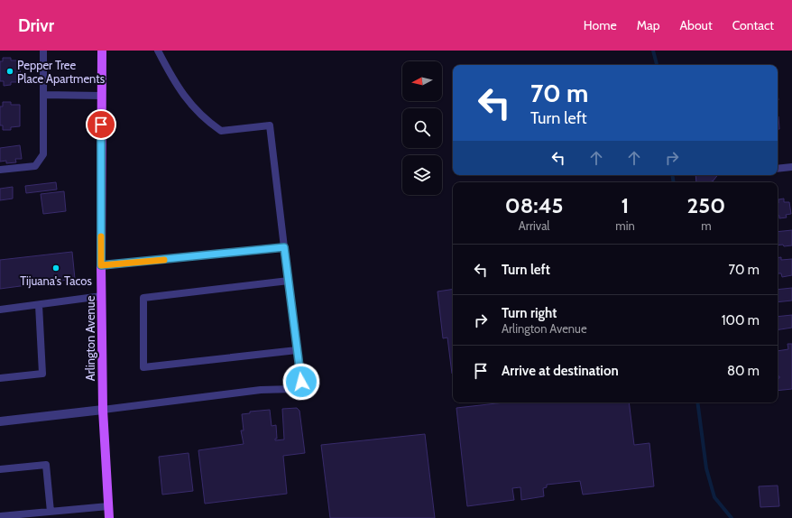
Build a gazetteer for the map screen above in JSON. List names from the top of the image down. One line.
{"streets":{"main road":["Arlington Avenue"]},"places":["Pepper Tree Place Apartments","Tijuana's Tacos"],"north":"left","page":{"header":"Drivr","nav":["Home","Map","About","Contact"],"turn":["70 m","Turn left"],"eta":["08:45","Arrival","1","min","250","m"],"list":[{"name":"Turn left","value":"70 m"},{"name":"Turn right","note":"Arlington Avenue","value":"100 m"},{"name":"Arrive at destination","value":"80 m"}]}}
